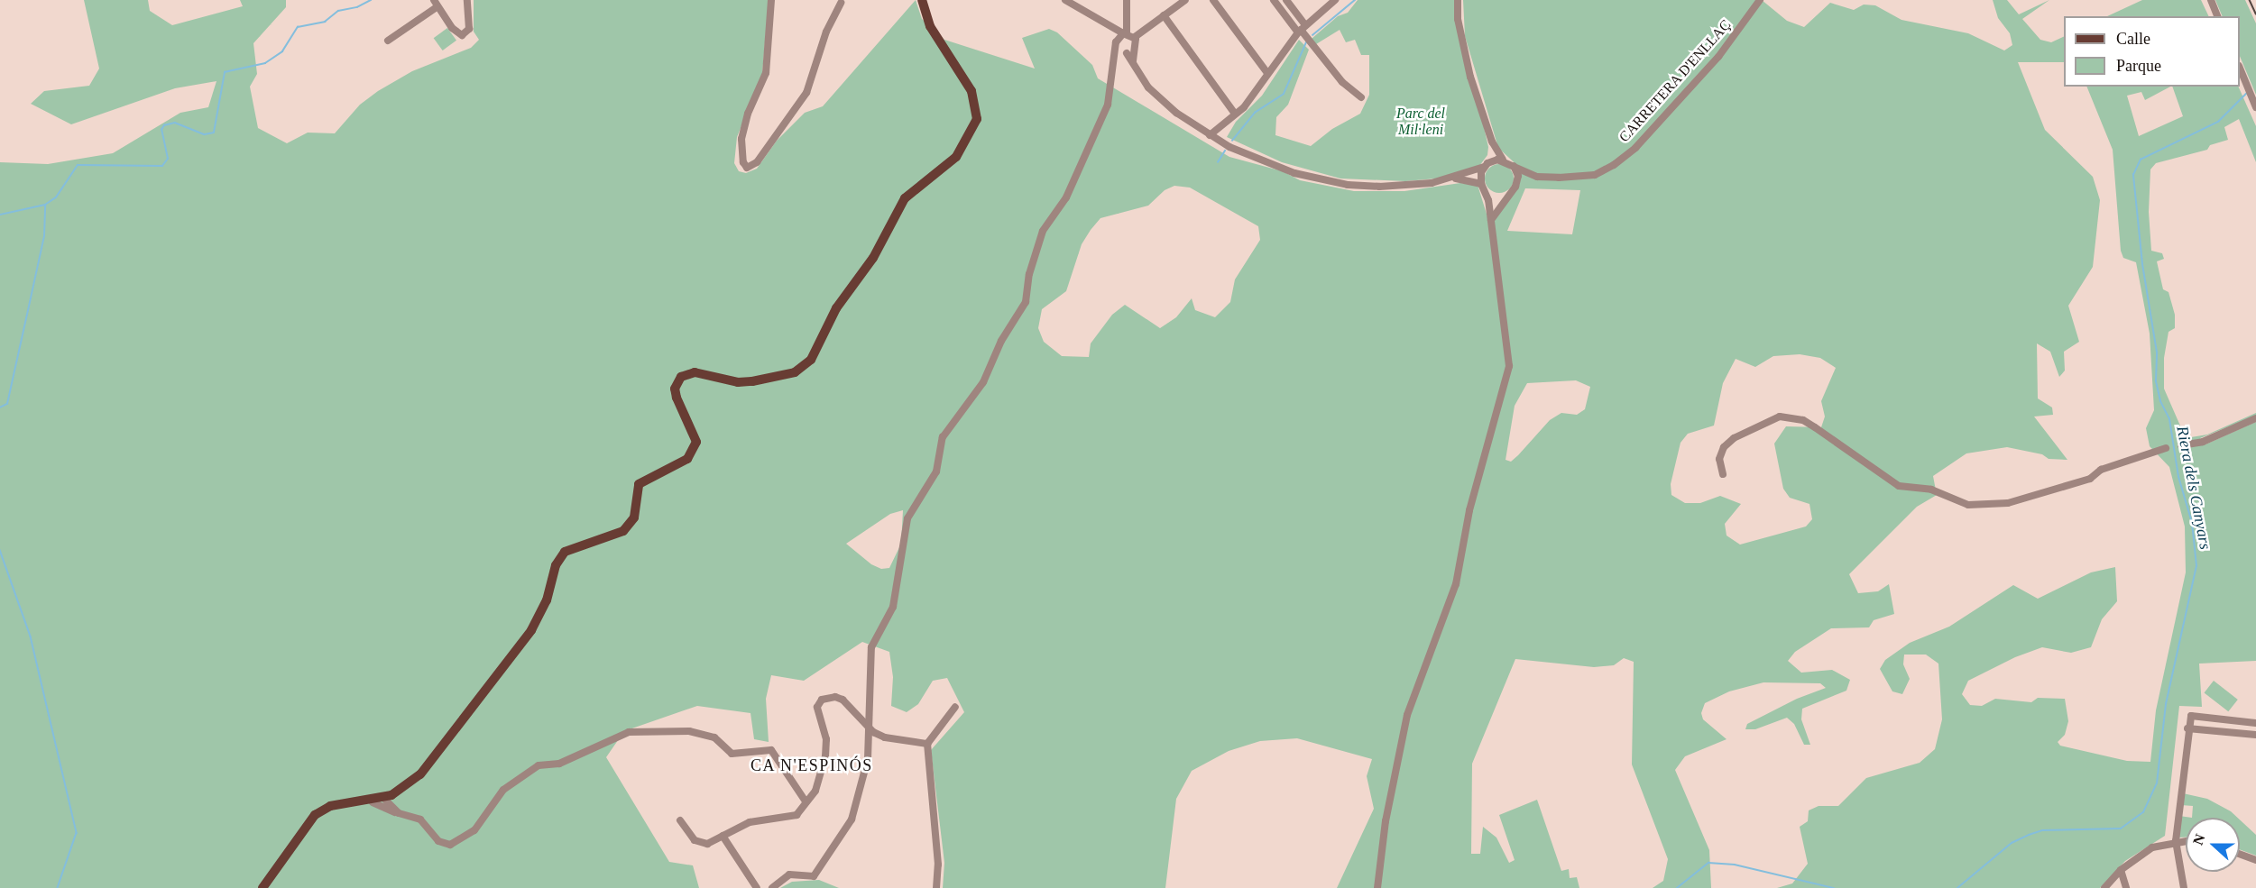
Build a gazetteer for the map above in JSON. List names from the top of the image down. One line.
{"streets":{"street":["CARRETERA D'ENLLAÇ"]},"districts":["CA N'ESPINÓS"],"water":["Riera dels Canyars"],"parks":["Parc del Mil·leni"],"legend":["Calle","Parque"],"north":"left"}
